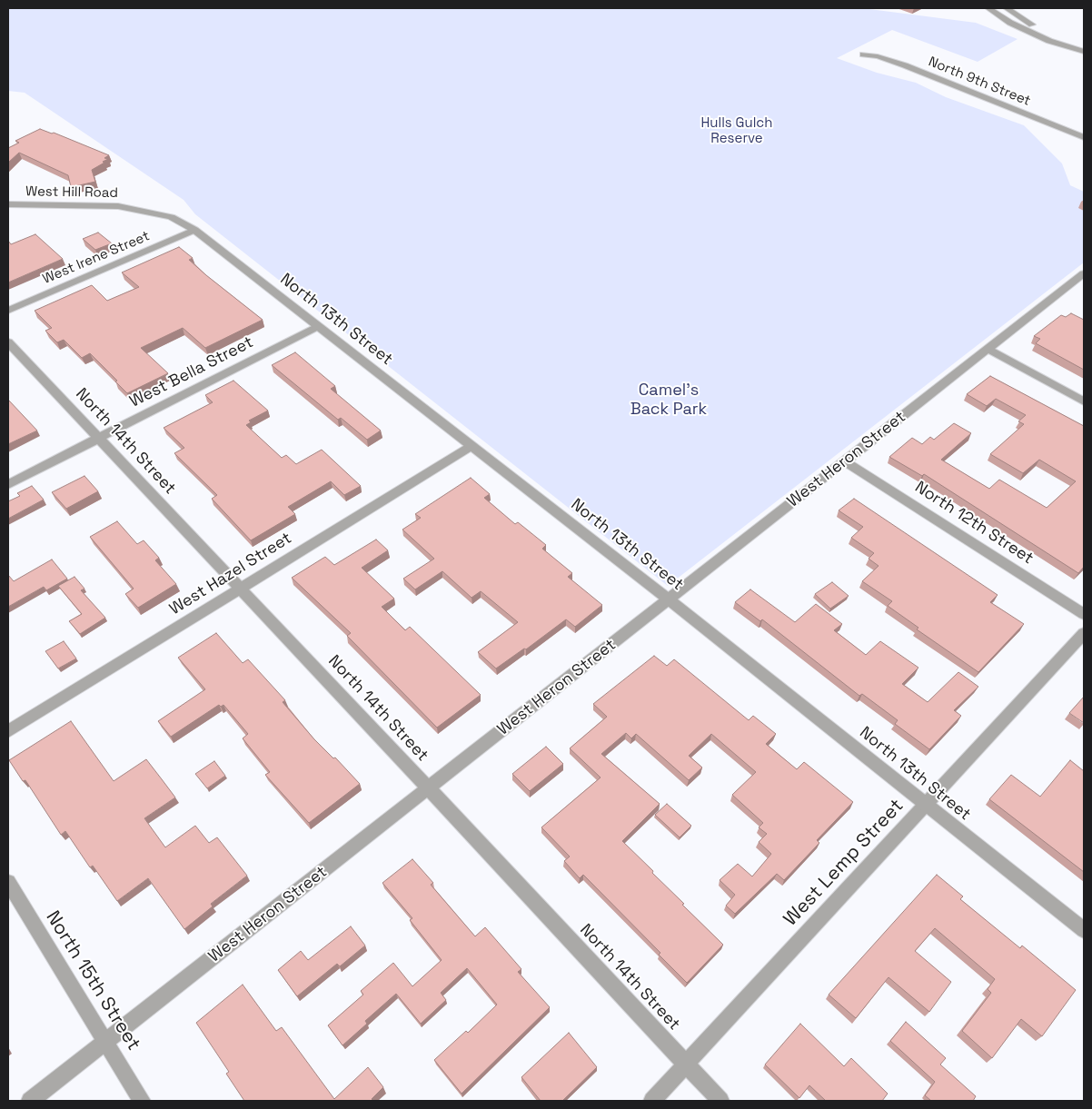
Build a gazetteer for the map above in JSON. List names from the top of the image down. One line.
{"streets":{"street":["North 9th Street","West Hill Road","West Irene Street","North 13th Street","West Bella Street","North 14th Street","West Heron Street","North 12th Street","West Hazel Street","West Lemp Street","North 15th Street"]},"crossings":[["West Hill Road","North 13th Street"],["West Irene Street","North 13th Street"],["North 13th Street","West Bella Street"],["North 13th Street","West Heron Street"],["North 13th Street","West Hazel Street"],["North 13th Street","West Lemp Street"],["West Bella Street","North 14th Street"],["North 14th Street","West Heron Street"],["North 14th Street","West Hazel Street"],["North 14th Street","West Lemp Street"],["West Heron Street","North 12th Street"],["West Heron Street","North 15th Street"]],"parks":["Hulls Gulch Reserve","Camel's Back Park"]}
